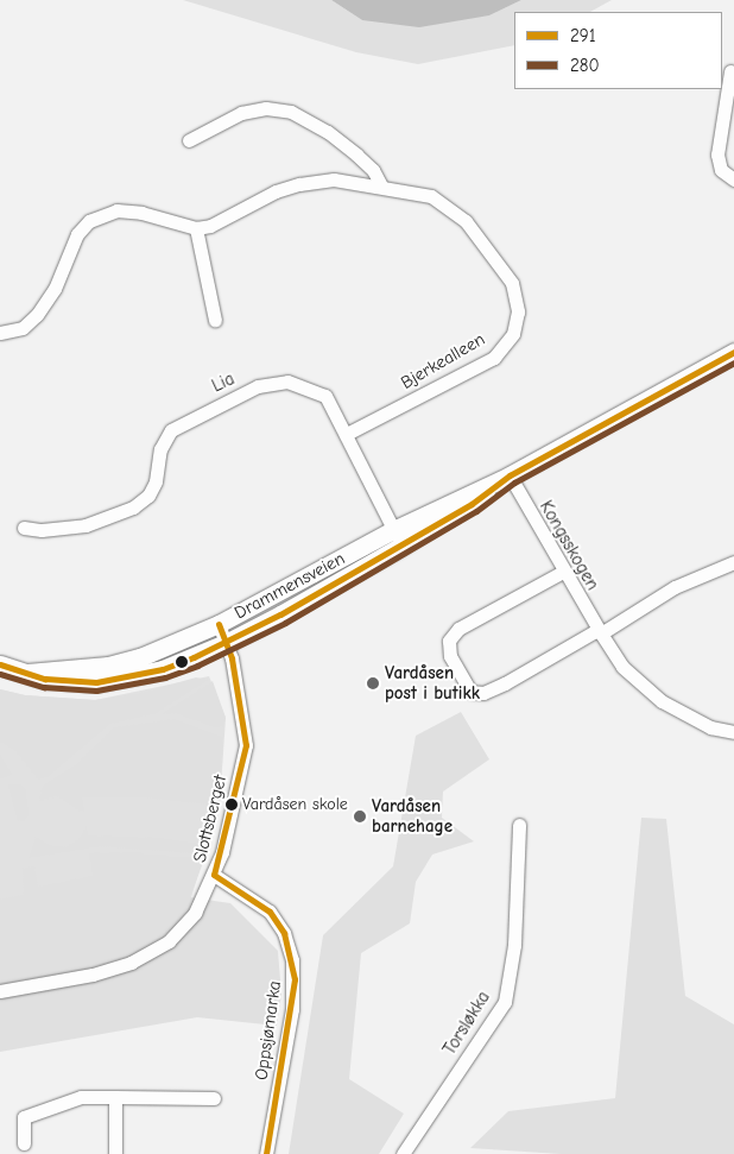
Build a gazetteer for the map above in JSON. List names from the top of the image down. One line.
{"streets":{"main road":["Drammensveien"],"street":["Bjerkealleen","Lia","Kongsskogen","Slottsberget","Torsløkka","Oppsjømarka"]},"crossings":[["Bjerkealleen","Lia"],["Lia","Drammensveien"],["Kongsskogen","Drammensveien"],["Drammensveien","Slottsberget"],["Slottsberget","Oppsjømarka"]],"places":["Vardåsen post i butikk","Vardåsen skole","Vardåsen barnehage"],"lines":["transit line 291","transit line 280"],"legend":["291","280"]}
